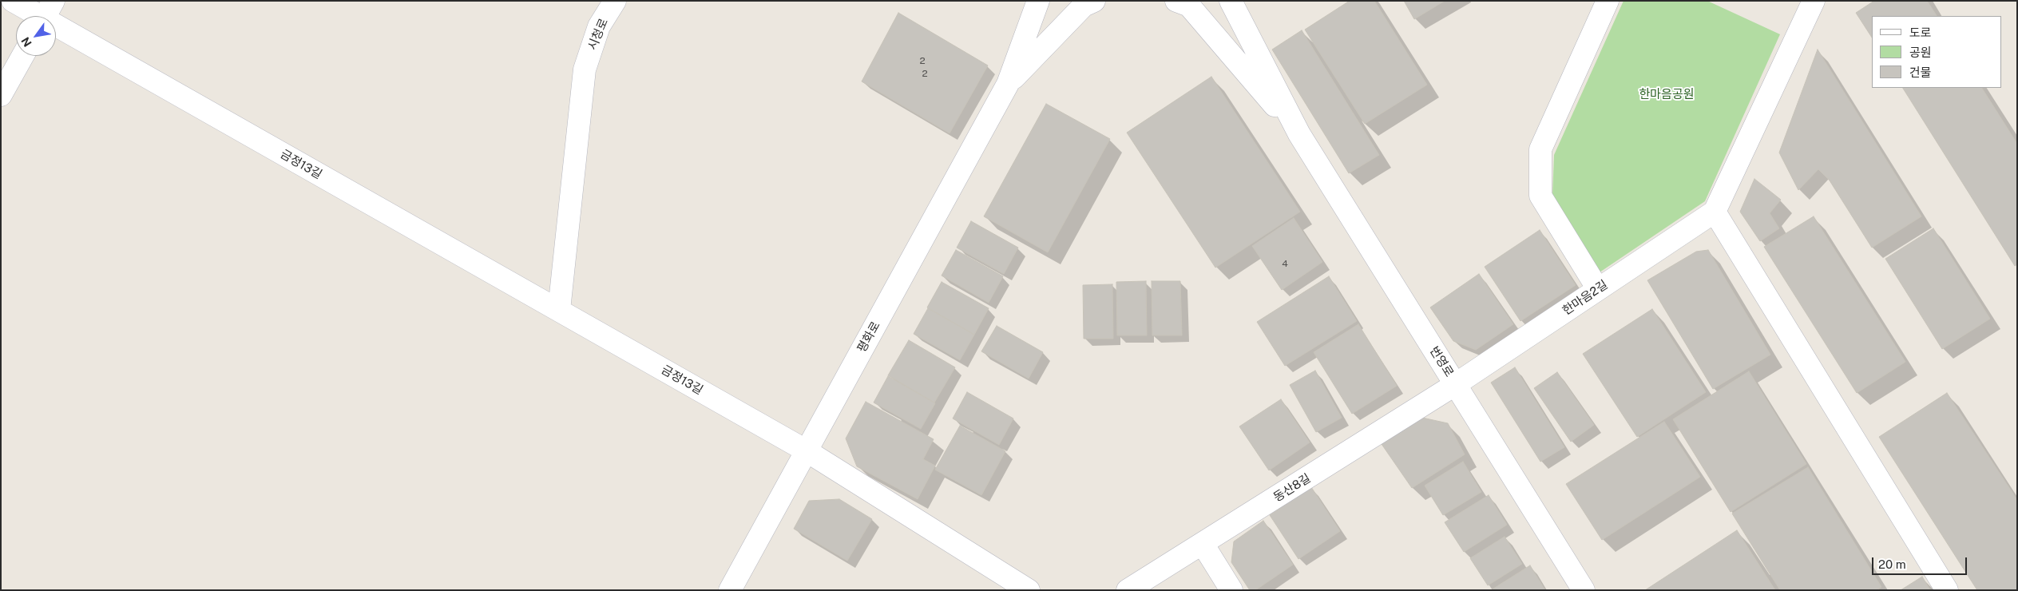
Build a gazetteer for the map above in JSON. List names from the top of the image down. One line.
{"streets":{"street":["시청로","금정13길","한마음2길","평화로","번영로","동산8길"]},"crossings":[["시청로","금정13길"],["금정13길","평화로"],["한마음2길","번영로"],["한마음2길","동산8길"],["번영로","동산8길"]],"parks":["한마음공원"],"house_numbers":["2","2","4"],"legend":["도로","공원","건물"],"scale_bar":"20 m","north":"bottom left"}
